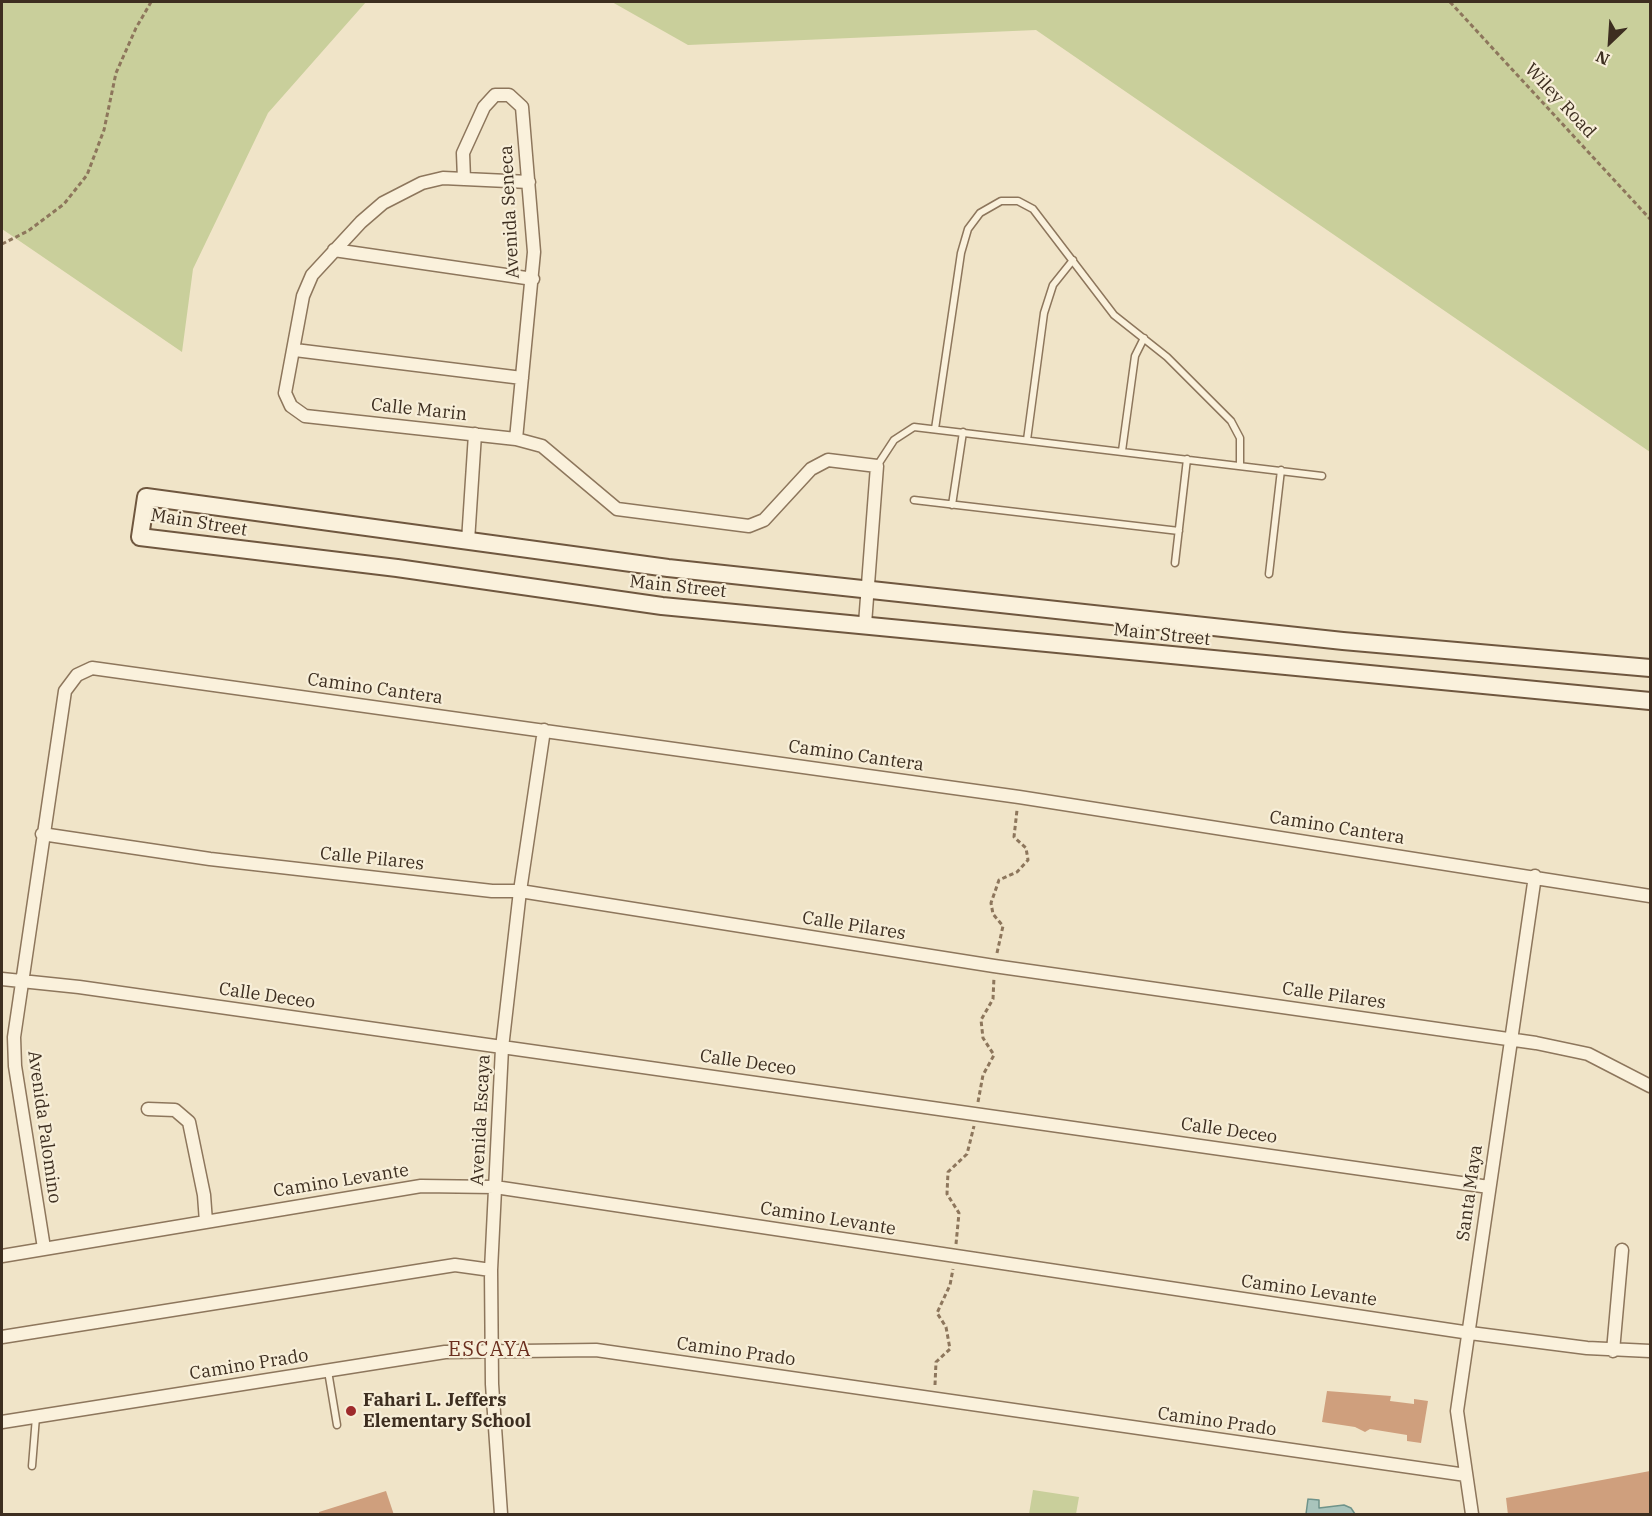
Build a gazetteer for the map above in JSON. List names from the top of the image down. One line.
{"streets":{"main road":["Main Street"],"street":["Avenida Seneca","Calle Marin","Camino Cantera","Calle Pilares","Calle Deceo","Avenida Escaya","Avenida Palomino","Camino Levante","Santa Maya","Camino Prado"],"path":["Wiley Road"]},"crossings":[["Avenida Seneca","Calle Marin"],["Camino Cantera","Avenida Escaya"],["Camino Cantera","Avenida Palomino"],["Camino Cantera","Santa Maya"],["Calle Pilares","Avenida Escaya"],["Calle Pilares","Avenida Palomino"],["Calle Pilares","Santa Maya"],["Calle Deceo","Avenida Escaya"],["Calle Deceo","Avenida Palomino"],["Calle Deceo","Santa Maya"],["Avenida Escaya","Camino Levante"],["Avenida Escaya","Camino Prado"],["Avenida Palomino","Camino Levante"],["Camino Levante","Santa Maya"],["Santa Maya","Camino Prado"]],"districts":["ESCAYA"],"places":["Fahari L. Jeffers Elementary School"],"north":"bottom left"}
